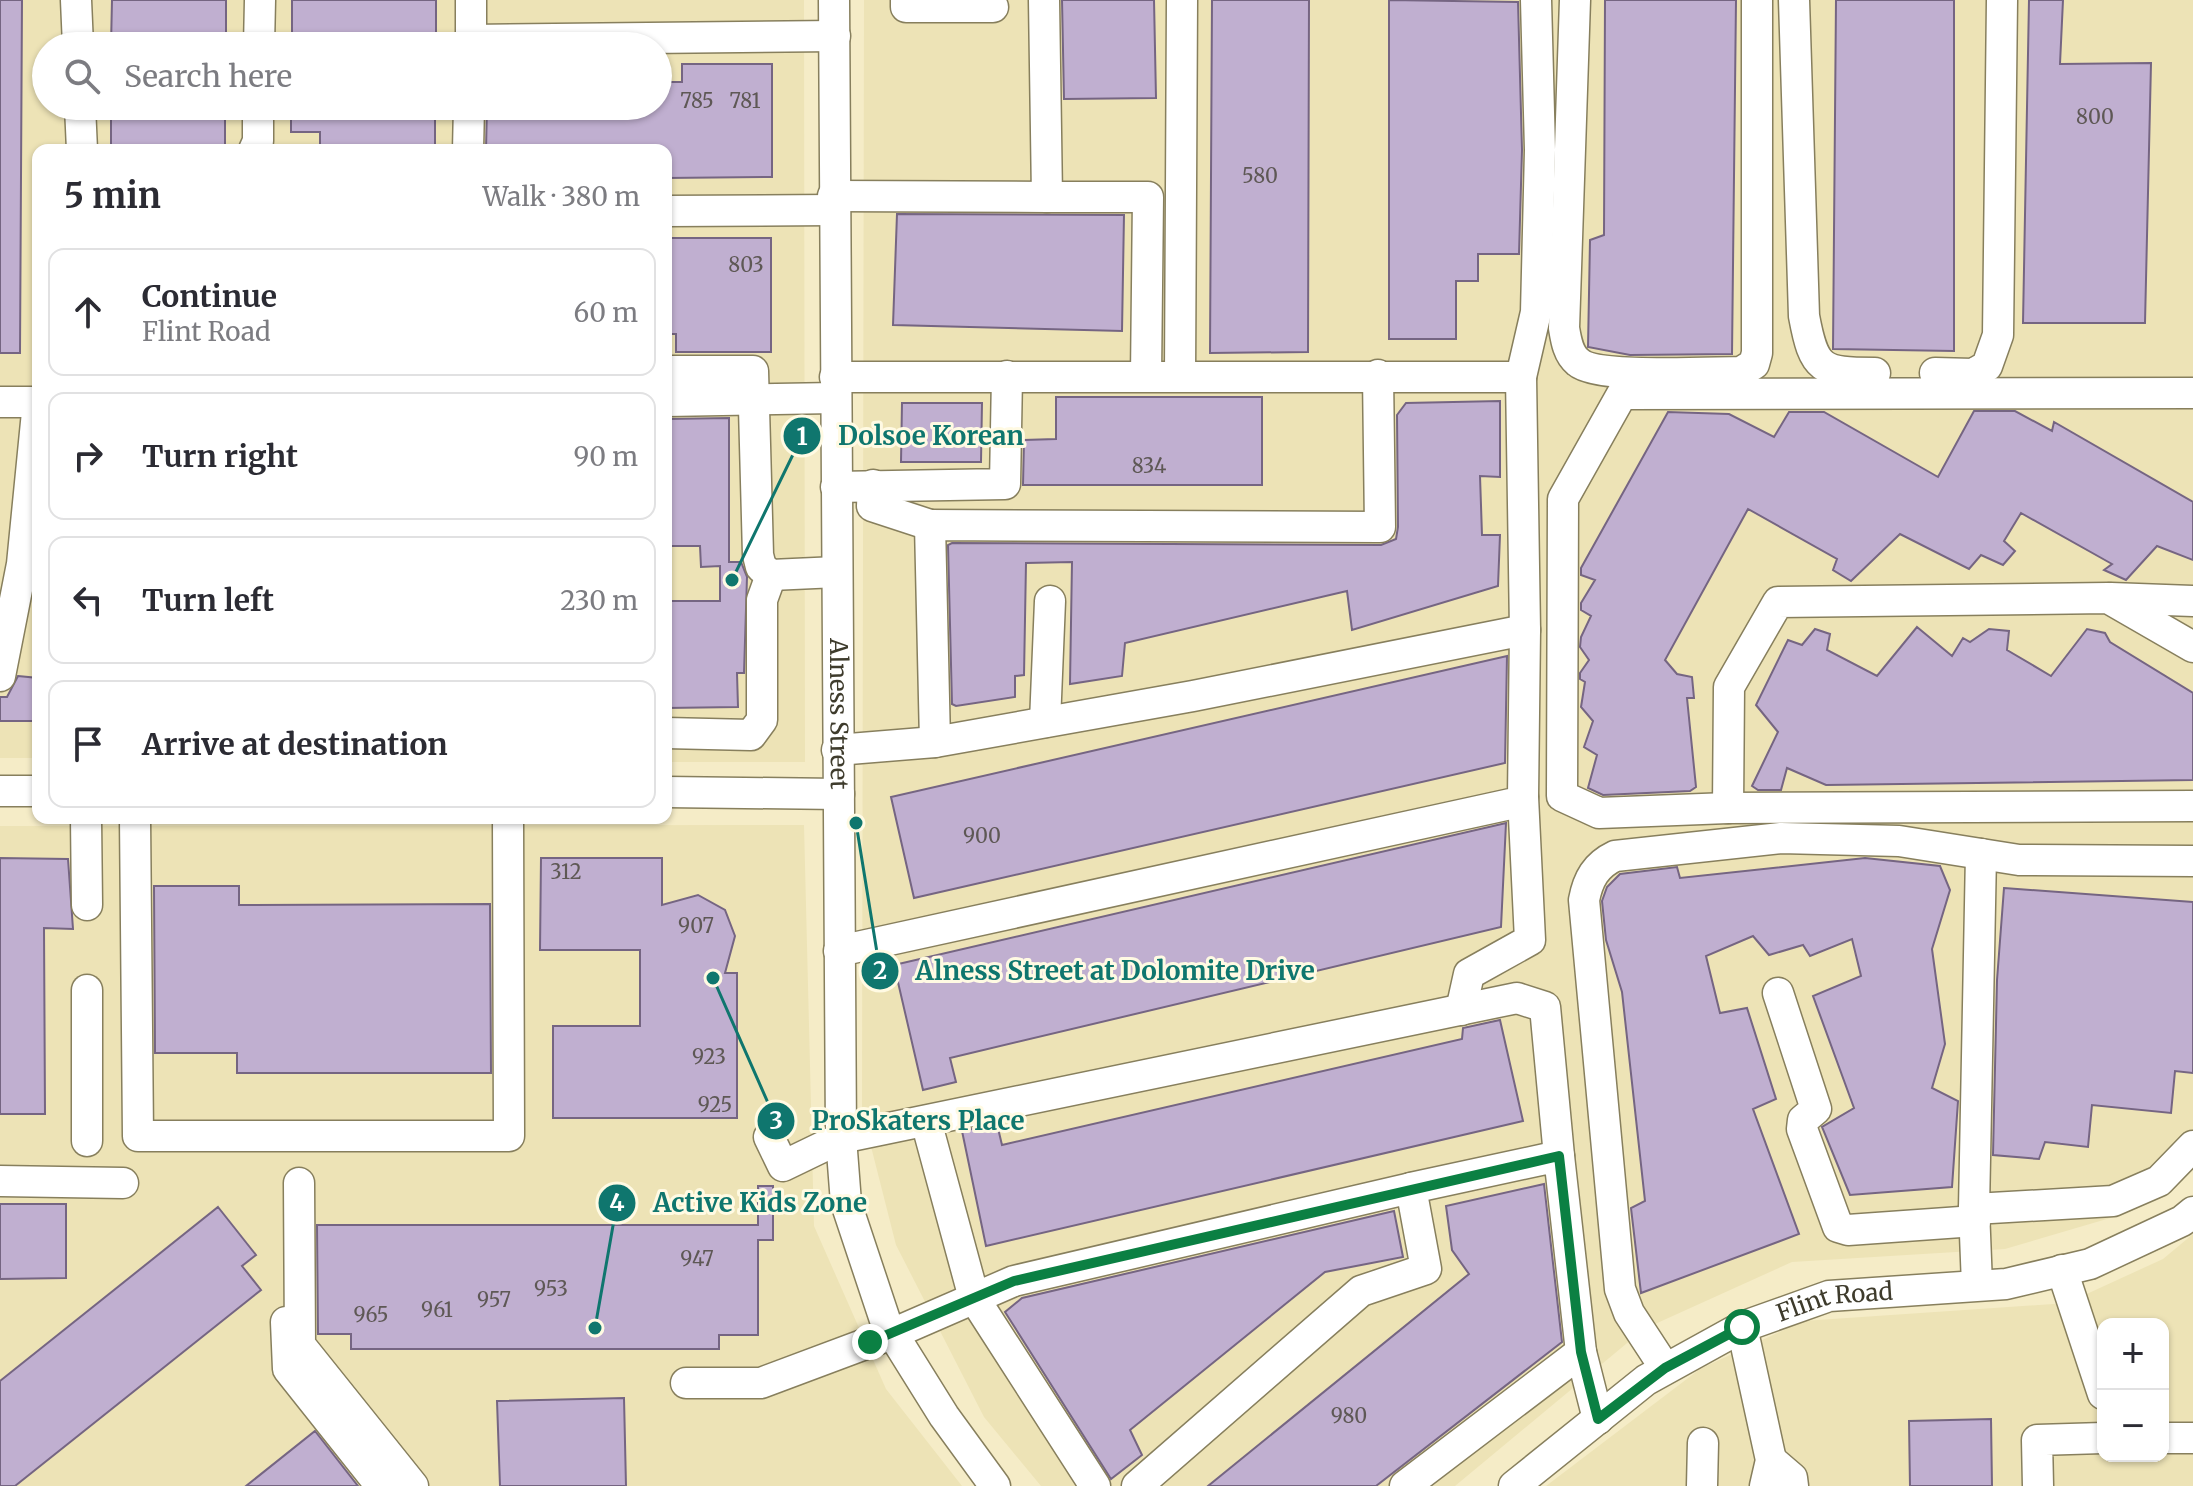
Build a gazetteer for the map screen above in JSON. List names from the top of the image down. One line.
{"streets":{"street":["Alness Street","Flint Road"]},"places":["Dolsoe Korean","Alness Street at Dolomite Drive","ProSkaters Place","Active Kids Zone"],"house_numbers":["785","781","800","580","803","834","900","312","907","923","925","947","953","957","961","965","980"],"page":{"search":"Search here","heading":["5 min","Walk · 380 m"],"list":[["Continue","Flint Road","60 m"],["Turn right","90 m"],["Turn left","230 m"],"Arrive at destination"],"map_buttons":["+","−"]}}
